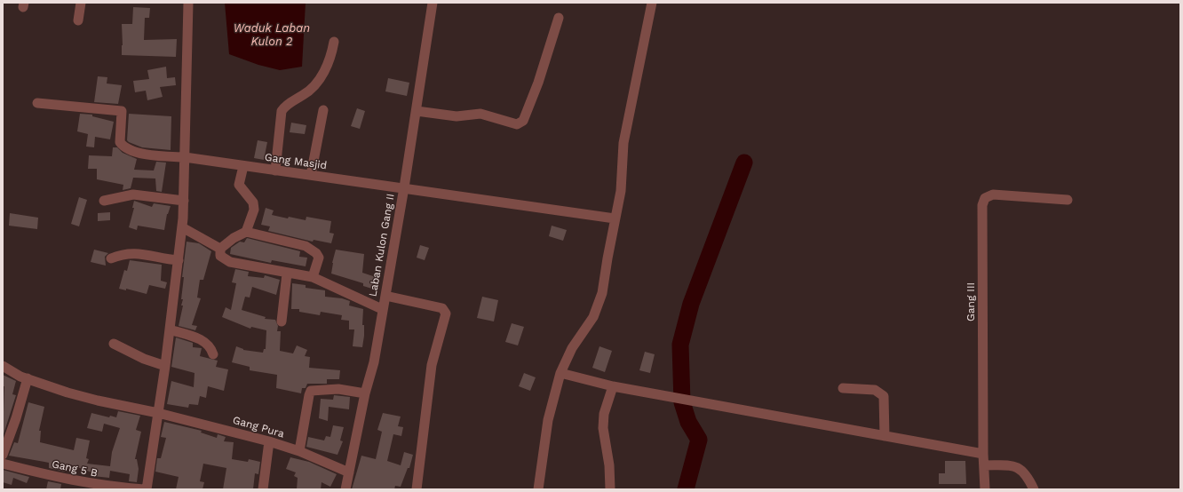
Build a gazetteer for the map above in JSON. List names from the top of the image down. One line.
{"streets":{"street":["Gang Masjid","Laban Kulon Gang II","Gang III","Gang Pura","Gang 5 B"]},"crossings":[["Gang Masjid","Laban Kulon Gang II"],["Laban Kulon Gang II","Gang Pura"]],"water":["Waduk Laban Kulon 2"]}
